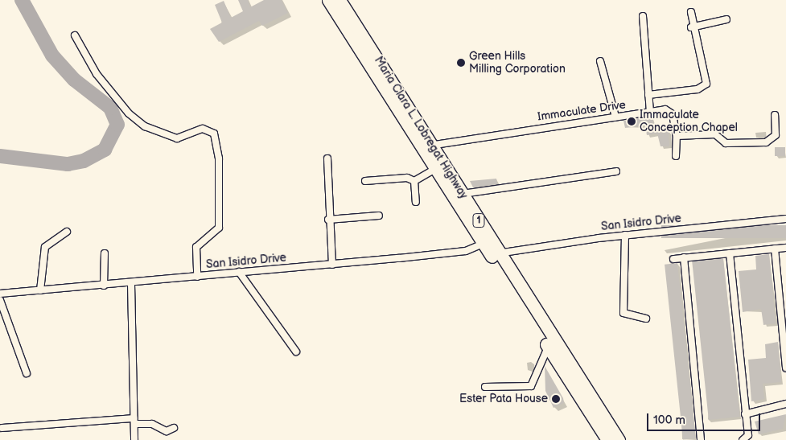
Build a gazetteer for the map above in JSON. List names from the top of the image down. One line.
{"streets":{"highway":["Maria Clara L. Lobregat Highway","1"],"street":["Immaculate Drive","San Isidro Drive"]},"crossings":[["Immaculate Drive","Maria Clara L. Lobregat Highway"],["Maria Clara L. Lobregat Highway","San Isidro Drive"]],"places":["Green Hills Milling Corporation","Immaculate Conception Chapel","Ester Pata House"],"scale_bar":"100 m"}
